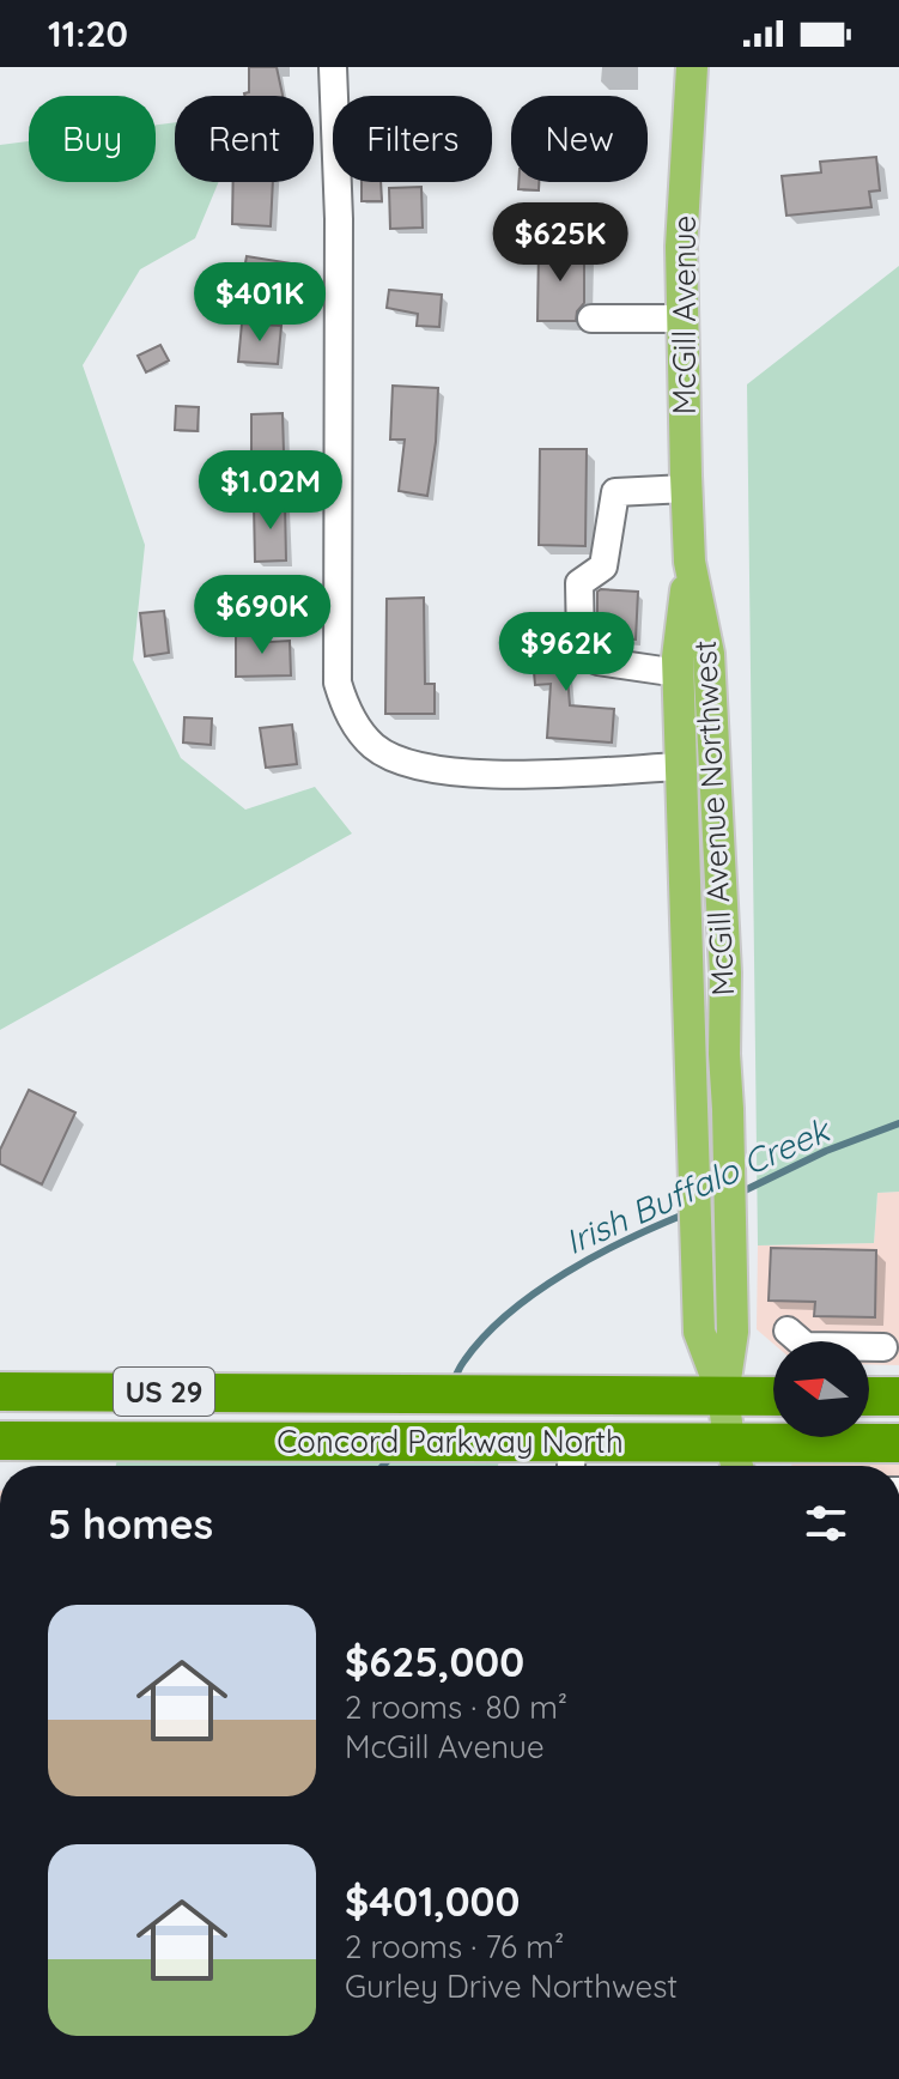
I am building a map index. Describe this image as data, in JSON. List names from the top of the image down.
{
  "streets": {
    "highway": ["US 29", "Concord Parkway North"],
    "main road": ["McGill Avenue", "McGill Avenue Northwest"]
  },
  "crossings": [
    ["McGill Avenue", "McGill Avenue Northwest"],
    ["McGill Avenue Northwest", "Concord Parkway North"]
  ],
  "water": ["Irish Buffalo Creek"],
  "north": "left",
  "page": {
    "status": "11:20",
    "chip": [
      "Buy",
      "Rent",
      "Filters",
      "New"
    ],
    "price": [
      "$625K",
      "$401K",
      "$1.02M",
      "$690K",
      "$962K"
    ],
    "heading": "5 homes",
    "list": [
      {
        "name": "$625,000",
        "note": "2 rooms · 80 m² · McGill Avenue"
      },
      {
        "name": "$401,000",
        "note": "2 rooms · 76 m² · Gurley Drive Northwest"
      }
    ]
  }
}
